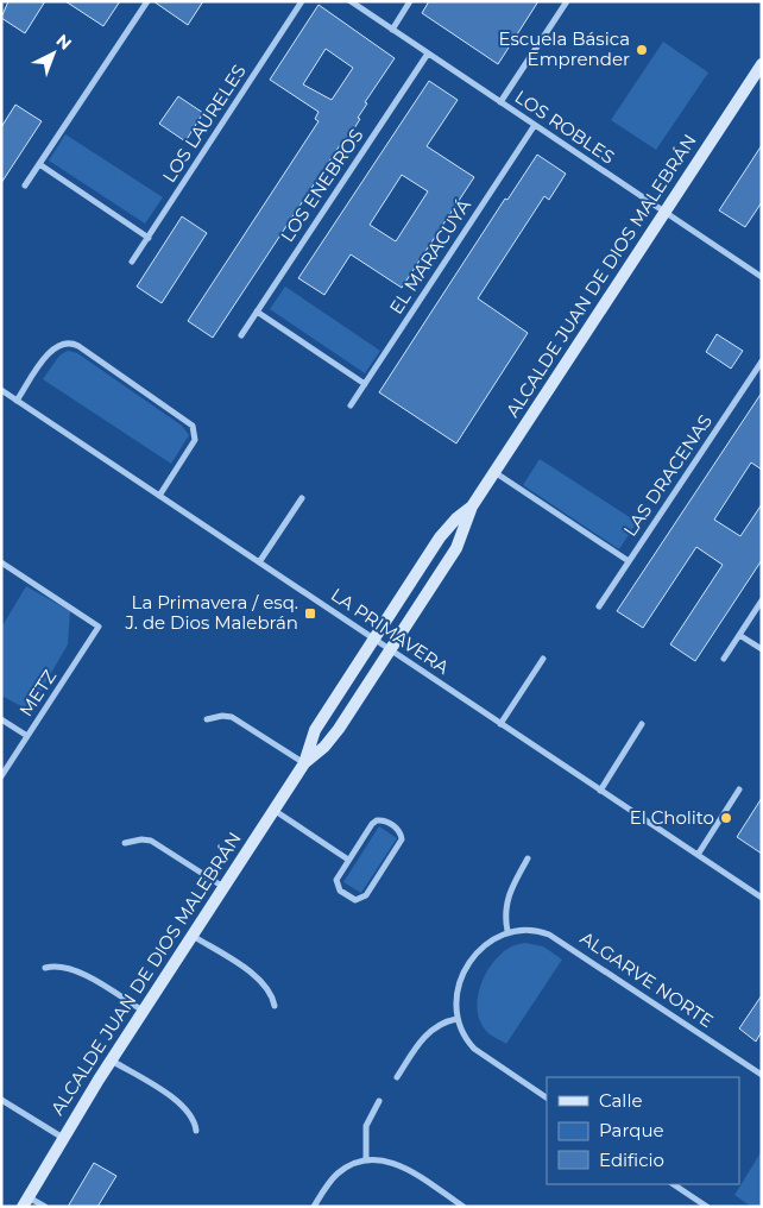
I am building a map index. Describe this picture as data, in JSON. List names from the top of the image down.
{
  "streets": {
    "street": [
      "LOS LAURELES",
      "LOS ROBLES",
      "LOS ENEBROS",
      "EL MARACUYÁ",
      "ALCALDE JUAN DE DIOS MALEBRÁN",
      "LAS DRACENAS",
      "LA PRIMAVERA",
      "METZ",
      "ALGARVE NORTE"
    ]
  },
  "crossings": [
    ["LOS ROBLES", "LOS ENEBROS"],
    ["LOS ROBLES", "EL MARACUYÁ"],
    ["LOS ROBLES", "ALCALDE JUAN DE DIOS MALEBRÁN"],
    ["ALCALDE JUAN DE DIOS MALEBRÁN", "LA PRIMAVERA"]
  ],
  "places": {
    "other": ["Escuela Básica Emprender", "El Cholito"],
    "transit": ["La Primavera / esq. J. de Dios Malebrán"]
  },
  "legend": ["Calle", "Parque", "Edificio"],
  "north": "top right"
}
